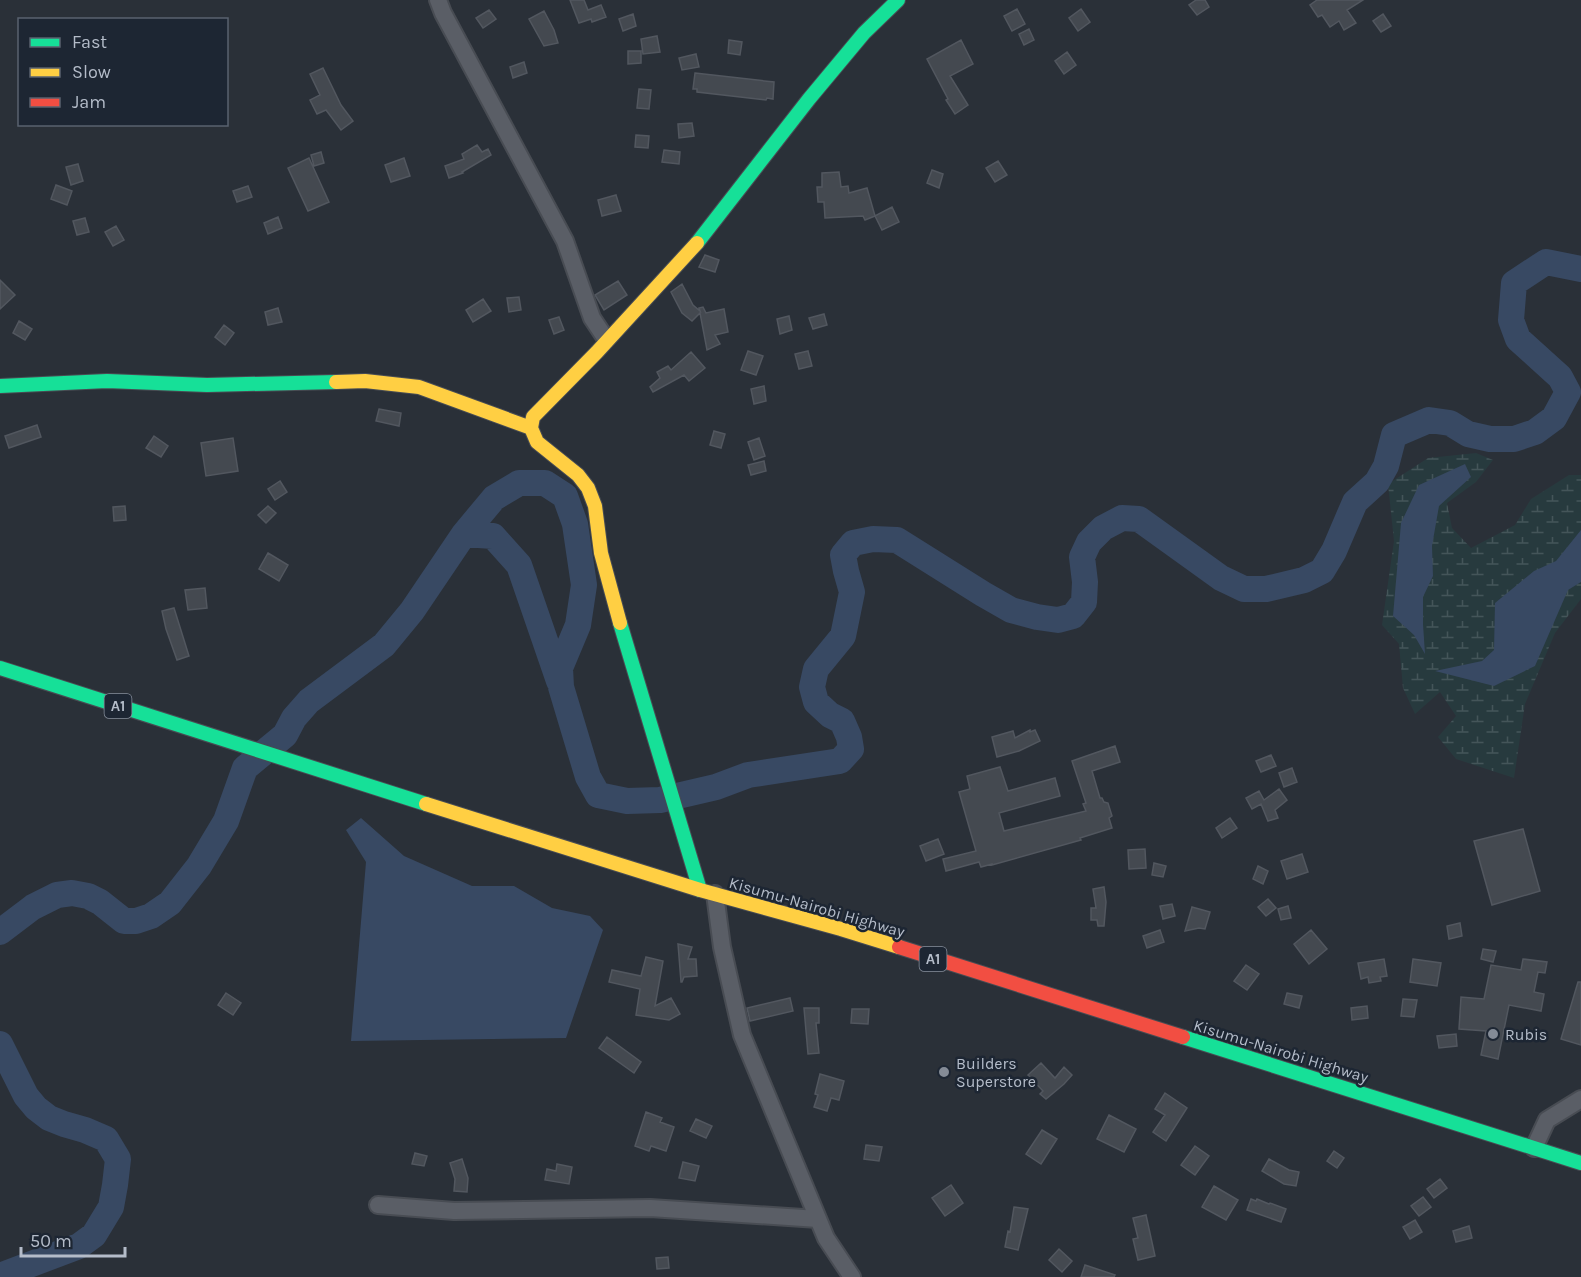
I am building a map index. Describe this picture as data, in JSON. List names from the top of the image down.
{
  "streets": {
    "main road": ["A1", "Kisumu-Nairobi Highway"]
  },
  "places": ["Rubis", "Builders Superstore"],
  "legend": ["Fast", "Slow", "Jam"],
  "scale_bar": "50 m"
}
